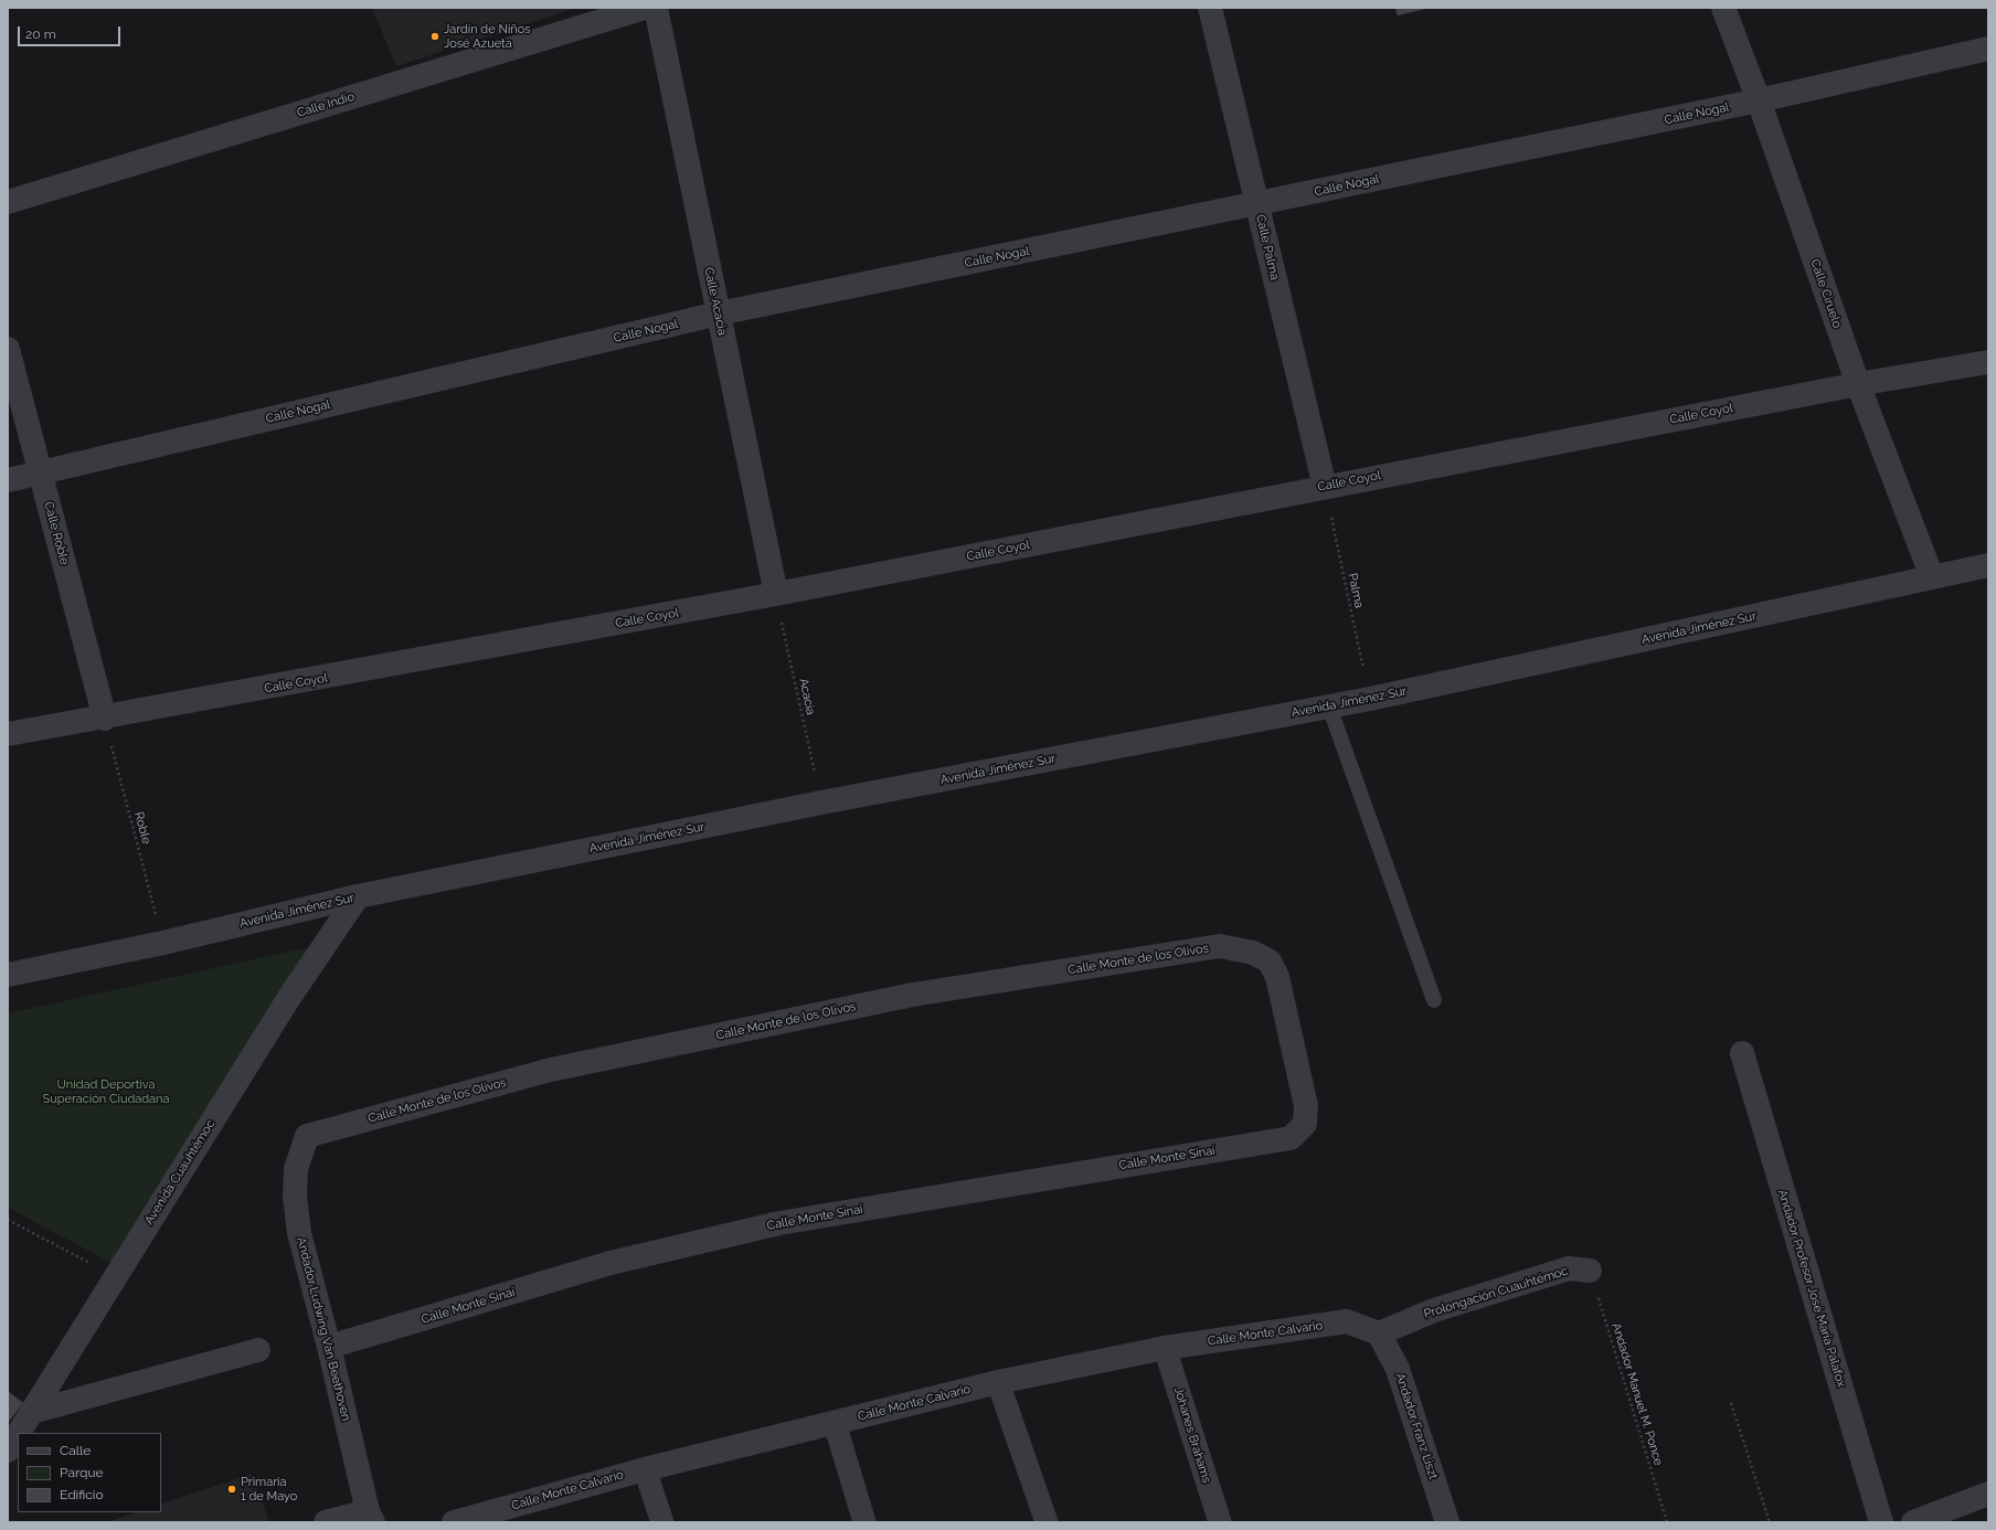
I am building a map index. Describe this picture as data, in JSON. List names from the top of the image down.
{
  "streets": {
    "street": [
      "Calle Indio",
      "Calle Nogal",
      "Calle Palma",
      "Calle Ciruelo",
      "Calle Acacia",
      "Calle Coyol",
      "Calle Roble",
      "Avenida Jiménez Sur",
      "Calle Monte de los Olivos",
      "Calle Monte Sinaí",
      "Avenida Cuauhtémoc",
      "Andador Profesor José María Palafox",
      "Prolongación Cuauhtémoc",
      "Andador Ludwing Van Beethoven",
      "Calle Monte Calvario",
      "Andador Franz Liszt",
      "Johanes Brahams"
    ],
    "path": [
      "Palma",
      "Acacia",
      "Roble",
      "Andador Manuel M. Ponce"
    ]
  },
  "crossings": [
    ["Calle Nogal", "Calle Palma"],
    ["Calle Nogal", "Calle Ciruelo"],
    ["Calle Nogal", "Calle Acacia"],
    ["Calle Nogal", "Calle Roble"],
    ["Calle Palma", "Calle Coyol"],
    ["Calle Palma", "Palma"],
    ["Calle Ciruelo", "Calle Coyol"],
    ["Calle Ciruelo", "Avenida Jiménez Sur"],
    ["Calle Acacia", "Calle Coyol"],
    ["Calle Acacia", "Acacia"],
    ["Calle Coyol", "Calle Roble"],
    ["Calle Coyol", "Palma"],
    ["Calle Coyol", "Acacia"],
    ["Calle Coyol", "Roble"],
    ["Calle Roble", "Roble"],
    ["Palma", "Avenida Jiménez Sur"],
    ["Avenida Jiménez Sur", "Acacia"],
    ["Avenida Jiménez Sur", "Roble"],
    ["Avenida Jiménez Sur", "Avenida Cuauhtémoc"],
    ["Calle Monte de los Olivos", "Calle Monte Sinaí"],
    ["Calle Monte de los Olivos", "Andador Ludwing Van Beethoven"],
    ["Calle Monte Sinaí", "Andador Ludwing Van Beethoven"],
    ["Prolongación Cuauhtémoc", "Calle Monte Calvario"],
    ["Prolongación Cuauhtémoc", "Andador Manuel M. Ponce"],
    ["Prolongación Cuauhtémoc", "Andador Franz Liszt"],
    ["Calle Monte Calvario", "Andador Franz Liszt"],
    ["Calle Monte Calvario", "Johanes Brahams"]
  ],
  "parks": ["Unidad Deportiva Superación Ciudadana"],
  "places": ["Jardín de Niños José Azueta", "Primaria 1 de Mayo"],
  "legend": ["Calle", "Parque", "Edificio"],
  "scale_bar": "20 m"
}
